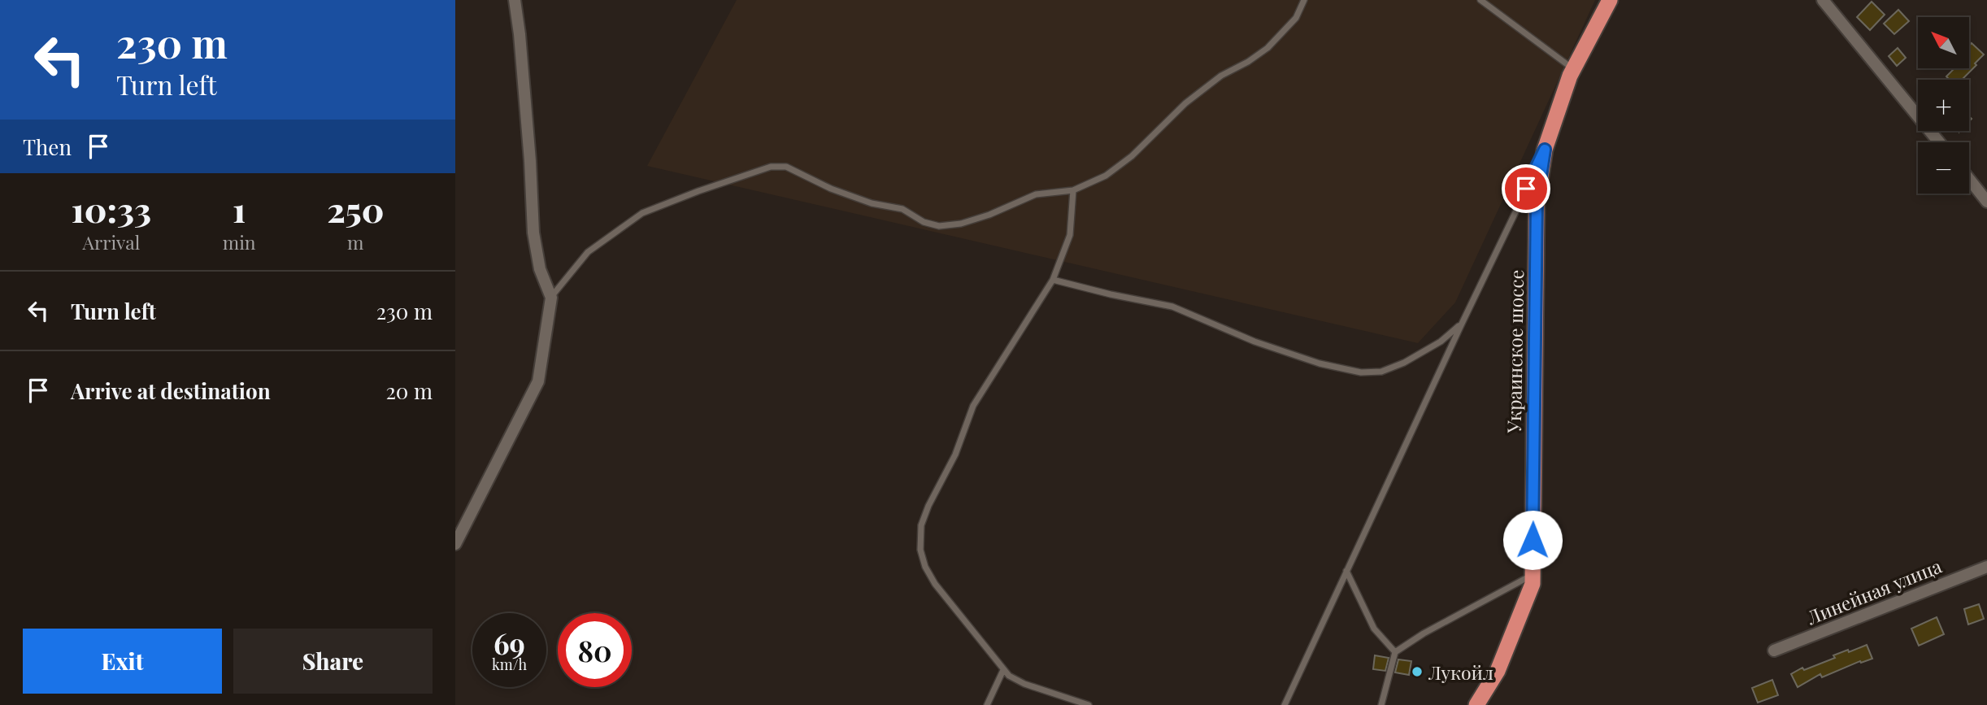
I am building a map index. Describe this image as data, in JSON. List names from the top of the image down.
{
  "streets": {
    "highway": ["Украинское шоссе"],
    "street": ["Линейная улица"]
  },
  "places": ["Лукойл"],
  "north": "top left",
  "page": {
    "turn": ["230 m", "Turn left"],
    "map_buttons": ["+", "−"],
    "then": "Then",
    "eta": [
      "10:33",
      "Arrival",
      "1",
      "min",
      "250",
      "m"
    ],
    "list": [
      {
        "name": "Turn left",
        "value": "230 m"
      },
      {
        "name": "Arrive at destination",
        "value": "20 m"
      }
    ],
    "speed": "69 km/h",
    "limit": "80",
    "buttons": ["Exit", "Share"]
  }
}
